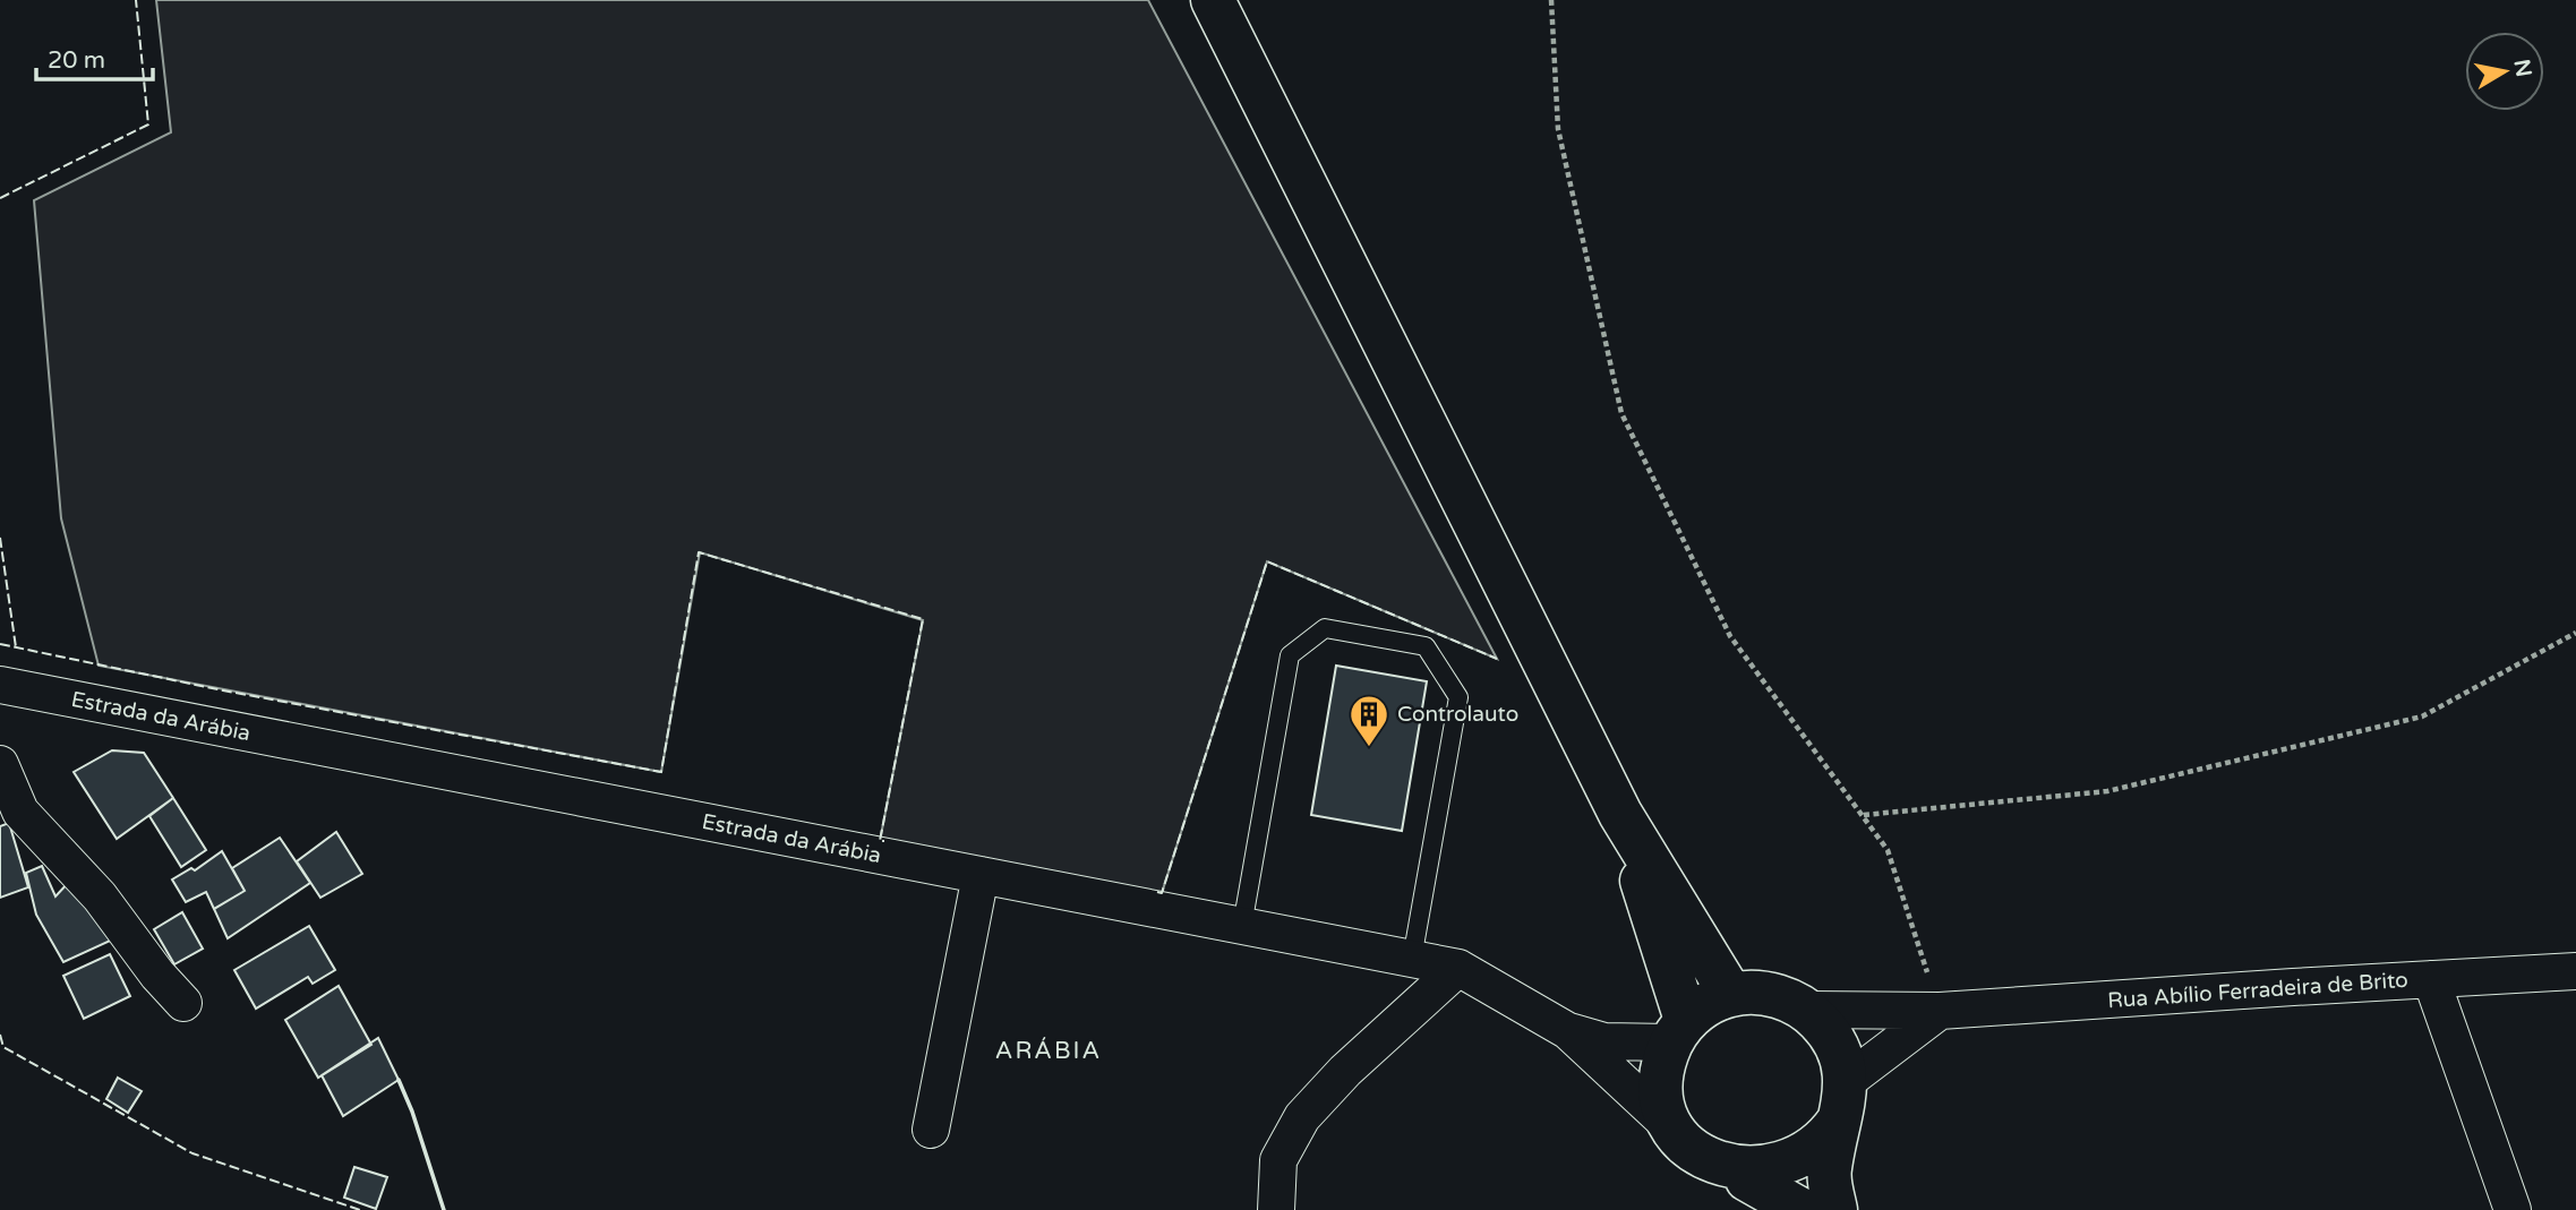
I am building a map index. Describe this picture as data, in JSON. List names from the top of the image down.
{
  "streets": {
    "street": ["Estrada da Arábia", "Rua Abílio Ferradeira de Brito"]
  },
  "districts": ["ARÁBIA"],
  "places": {
    "building": ["Controlauto"]
  },
  "scale_bar": "20 m",
  "north": "right"
}
